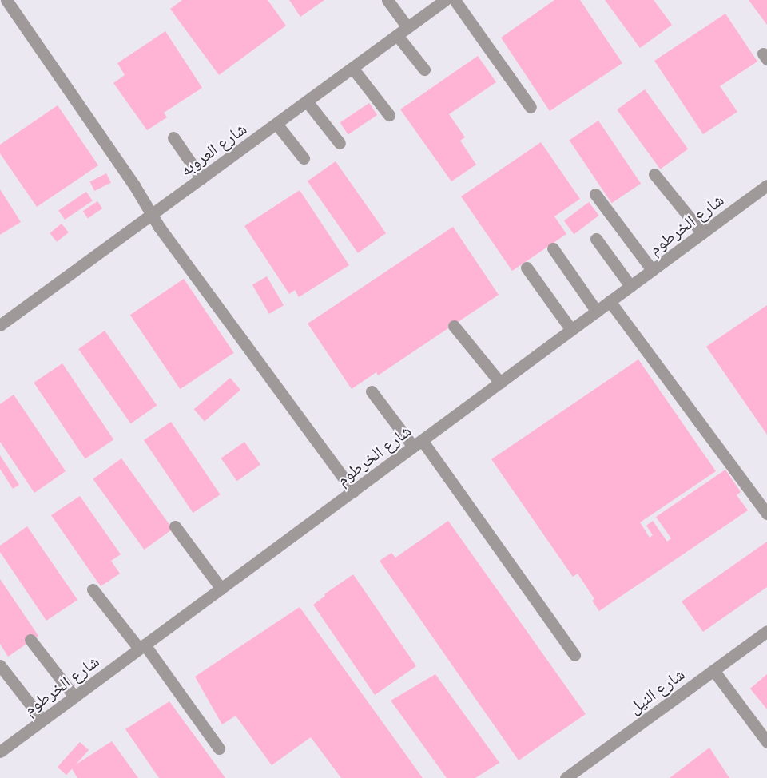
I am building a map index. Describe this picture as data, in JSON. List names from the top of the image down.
{
  "streets": {
    "lane": ["شارع العروبه", "شارع الخرطوم", "شارع النيل"]
  }
}
